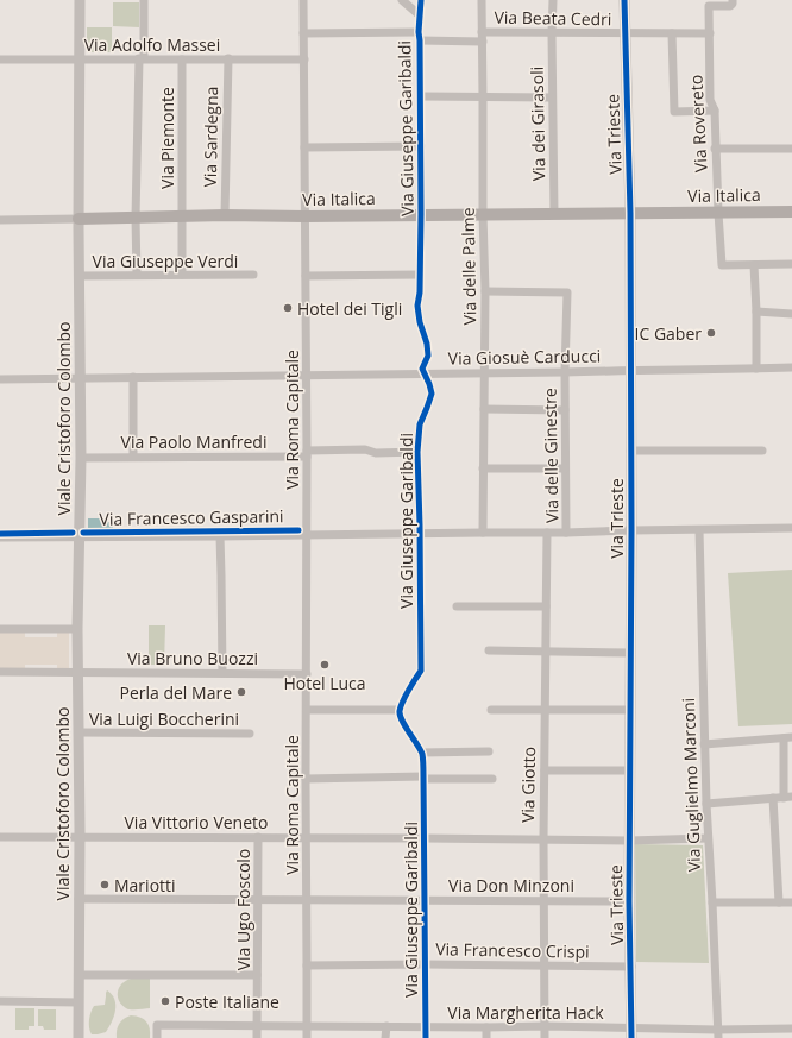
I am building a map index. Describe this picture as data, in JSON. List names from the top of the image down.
{
  "streets": {
    "main road": ["Via Italica"],
    "street": [
      "Via Beata Cedri",
      "Via Adolfo Massei",
      "Via dei Girasoli",
      "Via Rovereto",
      "Via Giuseppe Garibaldi",
      "Via Trieste",
      "Via Sardegna",
      "Via Piemonte",
      "Via Giuseppe Verdi",
      "Via delle Palme",
      "Via Giosuè Carducci",
      "Viale Cristoforo Colombo",
      "Via Roma Capitale",
      "Via Paolo Manfredi",
      "Via delle Ginestre",
      "Via Francesco Gasparini",
      "Via Bruno Buozzi",
      "Via Luigi Boccherini",
      "Via Giotto",
      "Via Guglielmo Marconi",
      "Via Vittorio Veneto",
      "Via Don Minzoni",
      "Via Ugo Foscolo",
      "Via Francesco Crispi",
      "Via Margherita Hack"
    ]
  },
  "crossings": [
    ["Via Beata Cedri", "Via dei Girasoli"],
    ["Via Beata Cedri", "Via Rovereto"],
    ["Via Beata Cedri", "Via Giuseppe Garibaldi"],
    ["Via Beata Cedri", "Via Trieste"],
    ["Via Beata Cedri", "Via delle Palme"],
    ["Via Beata Cedri", "Via Roma Capitale"],
    ["Via Adolfo Massei", "Via Sardegna"],
    ["Via Adolfo Massei", "Via Piemonte"],
    ["Via Adolfo Massei", "Viale Cristoforo Colombo"],
    ["Via Adolfo Massei", "Via Roma Capitale"],
    ["Via dei Girasoli", "Via Italica"],
    ["Via Rovereto", "Via Italica"],
    ["Via Giuseppe Garibaldi", "Via Italica"],
    ["Via Giuseppe Garibaldi", "Via Giosuè Carducci"],
    ["Via Giuseppe Garibaldi", "Via Paolo Manfredi"],
    ["Via Giuseppe Garibaldi", "Via Francesco Gasparini"],
    ["Via Giuseppe Garibaldi", "Via Vittorio Veneto"],
    ["Via Giuseppe Garibaldi", "Via Don Minzoni"],
    ["Via Giuseppe Garibaldi", "Via Francesco Crispi"],
    ["Via Giuseppe Garibaldi", "Via Margherita Hack"],
    ["Via Trieste", "Via Italica"],
    ["Via Trieste", "Via Giosuè Carducci"],
    ["Via Trieste", "Via Francesco Gasparini"],
    ["Via Trieste", "Via Vittorio Veneto"],
    ["Via Trieste", "Via Don Minzoni"],
    ["Via Trieste", "Via Francesco Crispi"],
    ["Via Trieste", "Via Margherita Hack"],
    ["Via Sardegna", "Via Italica"],
    ["Via Piemonte", "Via Italica"],
    ["Via Italica", "Via delle Palme"],
    ["Via Italica", "Viale Cristoforo Colombo"],
    ["Via Italica", "Via Roma Capitale"],
    ["Via Giuseppe Verdi", "Viale Cristoforo Colombo"],
    ["Via delle Palme", "Via Giosuè Carducci"],
    ["Via delle Palme", "Via delle Ginestre"],
    ["Via delle Palme", "Via Francesco Gasparini"],
    ["Via Giosuè Carducci", "Viale Cristoforo Colombo"],
    ["Via Giosuè Carducci", "Via Roma Capitale"],
    ["Via Giosuè Carducci", "Via delle Ginestre"],
    ["Viale Cristoforo Colombo", "Via Paolo Manfredi"],
    ["Viale Cristoforo Colombo", "Via Francesco Gasparini"],
    ["Viale Cristoforo Colombo", "Via Bruno Buozzi"],
    ["Viale Cristoforo Colombo", "Via Luigi Boccherini"],
    ["Viale Cristoforo Colombo", "Via Vittorio Veneto"],
    ["Viale Cristoforo Colombo", "Via Don Minzoni"],
    ["Via Roma Capitale", "Via Paolo Manfredi"],
    ["Via Roma Capitale", "Via Francesco Gasparini"],
    ["Via Roma Capitale", "Via Bruno Buozzi"],
    ["Via Roma Capitale", "Via Vittorio Veneto"],
    ["Via Roma Capitale", "Via Don Minzoni"],
    ["Via Roma Capitale", "Via Francesco Crispi"],
    ["Via Roma Capitale", "Via Margherita Hack"],
    ["Via delle Ginestre", "Via Francesco Gasparini"],
    ["Via Francesco Gasparini", "Via Giotto"],
    ["Via Francesco Gasparini", "Via Guglielmo Marconi"],
    ["Via Giotto", "Via Vittorio Veneto"],
    ["Via Giotto", "Via Don Minzoni"],
    ["Via Giotto", "Via Francesco Crispi"],
    ["Via Giotto", "Via Margherita Hack"],
    ["Via Guglielmo Marconi", "Via Vittorio Veneto"],
    ["Via Guglielmo Marconi", "Via Margherita Hack"],
    ["Via Vittorio Veneto", "Via Ugo Foscolo"],
    ["Via Don Minzoni", "Via Ugo Foscolo"],
    ["Via Ugo Foscolo", "Via Margherita Hack"]
  ],
  "places": [
    "Hotel dei Tigli",
    "IC Gaber",
    "Hotel Luca",
    "Perla del Mare",
    "Mariotti",
    "Poste Italiane"
  ]
}
